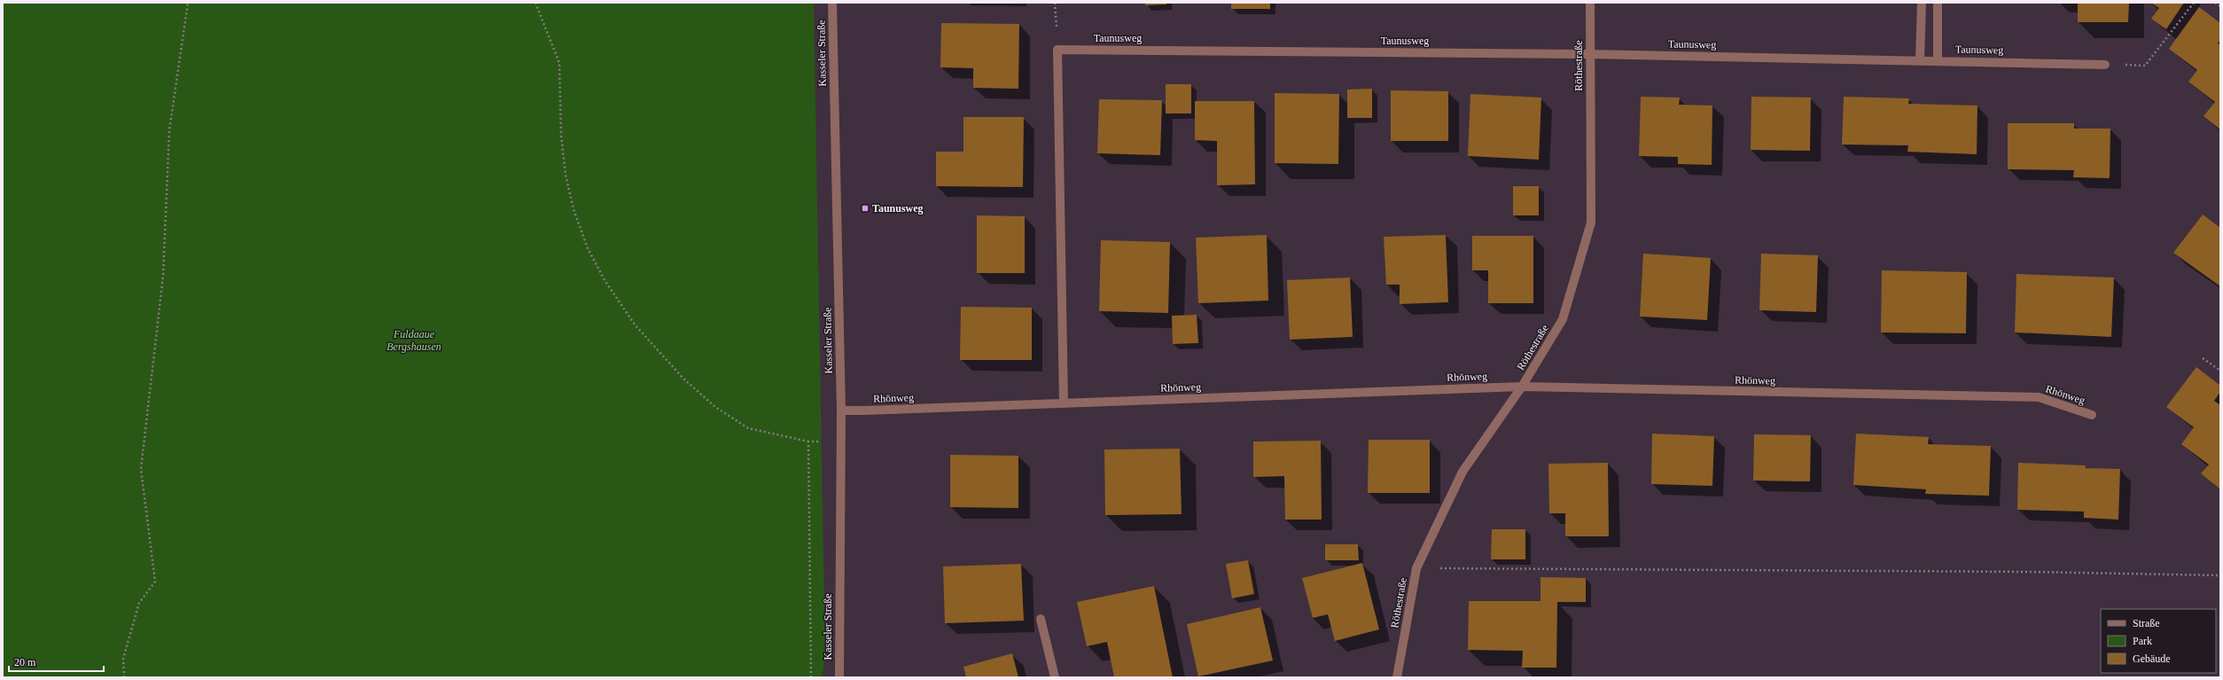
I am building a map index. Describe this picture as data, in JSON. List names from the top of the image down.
{
  "streets": {
    "street": [
      "Taunusweg",
      "Kasseler Straße",
      "Röthestraße",
      "Rhönweg"
    ]
  },
  "crossings": [
    ["Taunusweg", "Röthestraße"],
    ["Kasseler Straße", "Rhönweg"],
    ["Röthestraße", "Rhönweg"]
  ],
  "parks": ["Fuldaaue Bergshausen"],
  "places": {
    "transit": ["Taunusweg"]
  },
  "legend": ["Straße", "Park", "Gebäude"],
  "scale_bar": "20 m"
}
